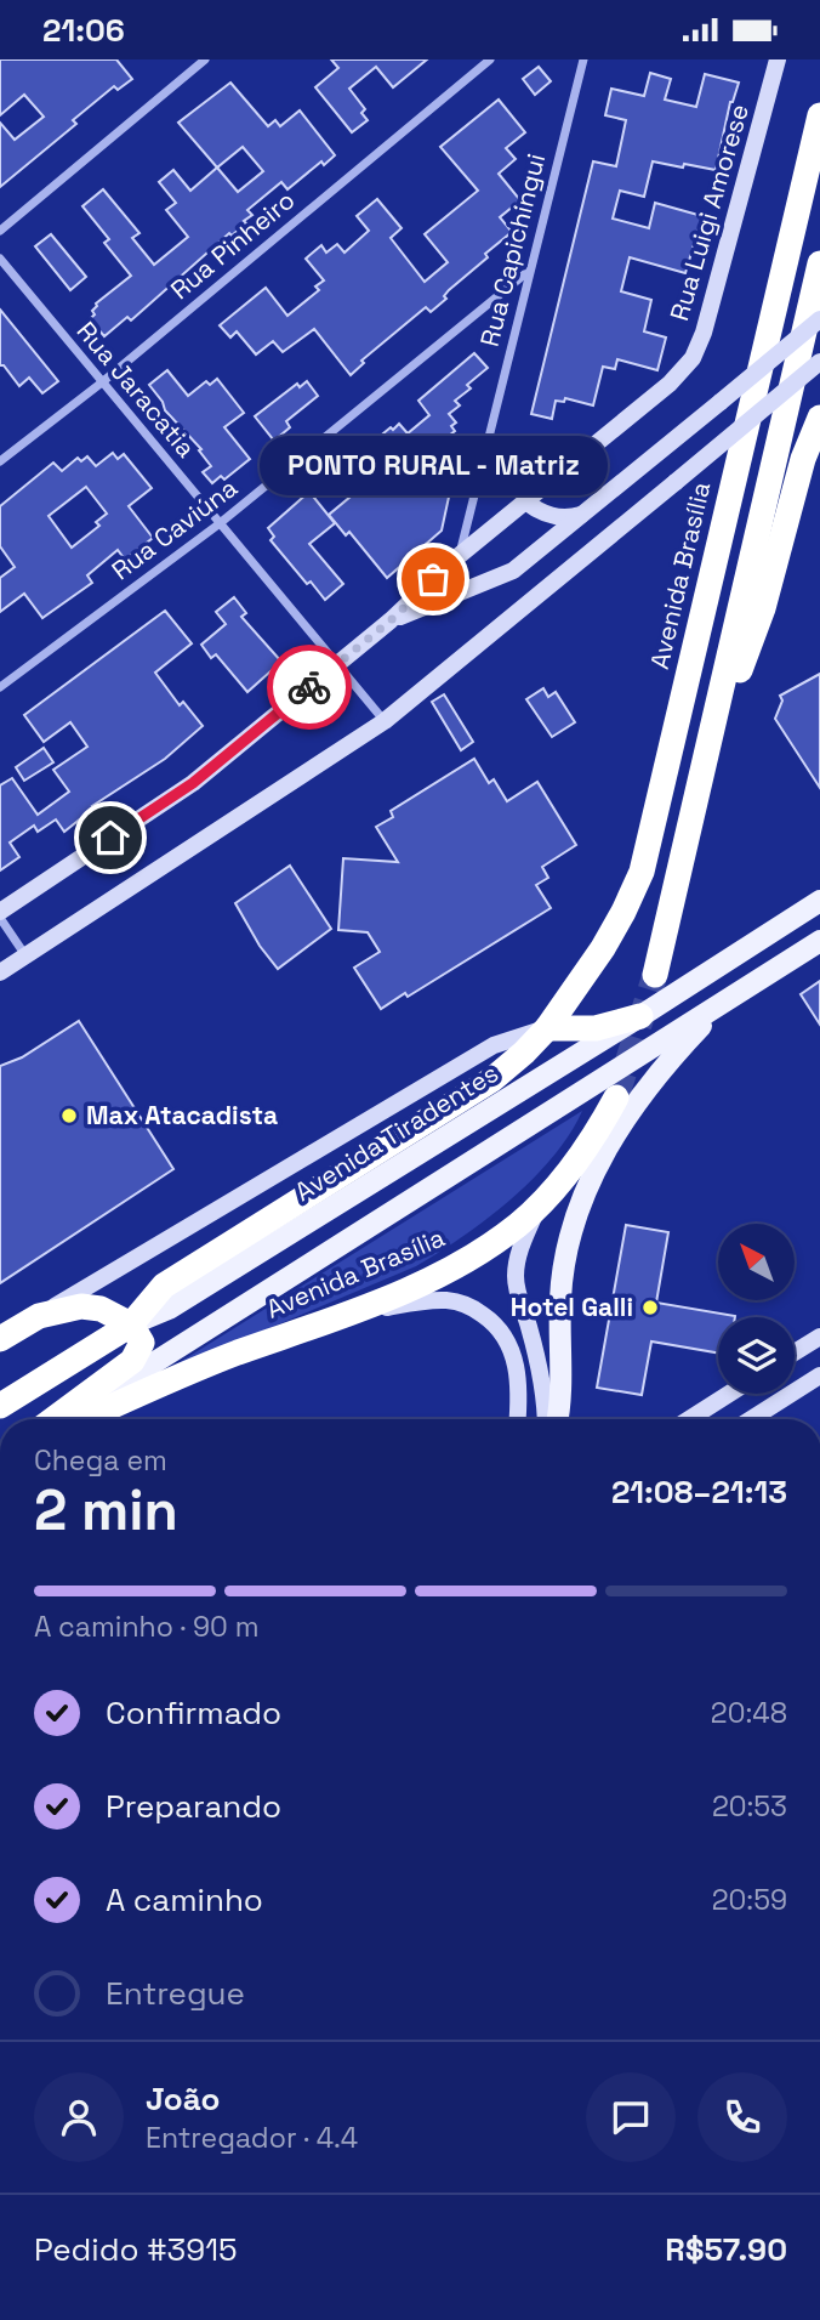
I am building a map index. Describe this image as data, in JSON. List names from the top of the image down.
{
  "streets": {
    "highway": ["Avenida Brasília", "Avenida Tiradentes"],
    "street": [
      "Rua Luigi Amorese",
      "Rua Pinheiro",
      "Rua Capichingui",
      "Rua Jaracatia",
      "Rua Caviúna"
    ]
  },
  "crossings": [
    ["Rua Luigi Amorese", "Rua Capichingui"],
    ["Rua Luigi Amorese", "Rua Jaracatia"],
    ["Rua Pinheiro", "Rua Jaracatia"],
    ["Rua Capichingui", "Rua Caviúna"],
    ["Rua Jaracatia", "Rua Caviúna"],
    ["Avenida Brasília", "Avenida Tiradentes"]
  ],
  "places": ["PONTO RURAL - Matriz", "Max Atacadista", "Hotel Galli"],
  "north": "top left",
  "page": {
    "status": "21:06",
    "bubble": "PONTO RURAL - Matriz",
    "heading": ["2 min", "Chega em", "21:08–21:13"],
    "panel": [
      "João",
      "Entregador · 4.4",
      "Pedido #3915",
      "R$57.90"
    ],
    "bar": "A caminho · 90 m",
    "list": [
      ["Confirmado", "20:48"],
      ["Preparando", "20:53"],
      ["A caminho", "20:59"],
      "Entregue"
    ]
  }
}
